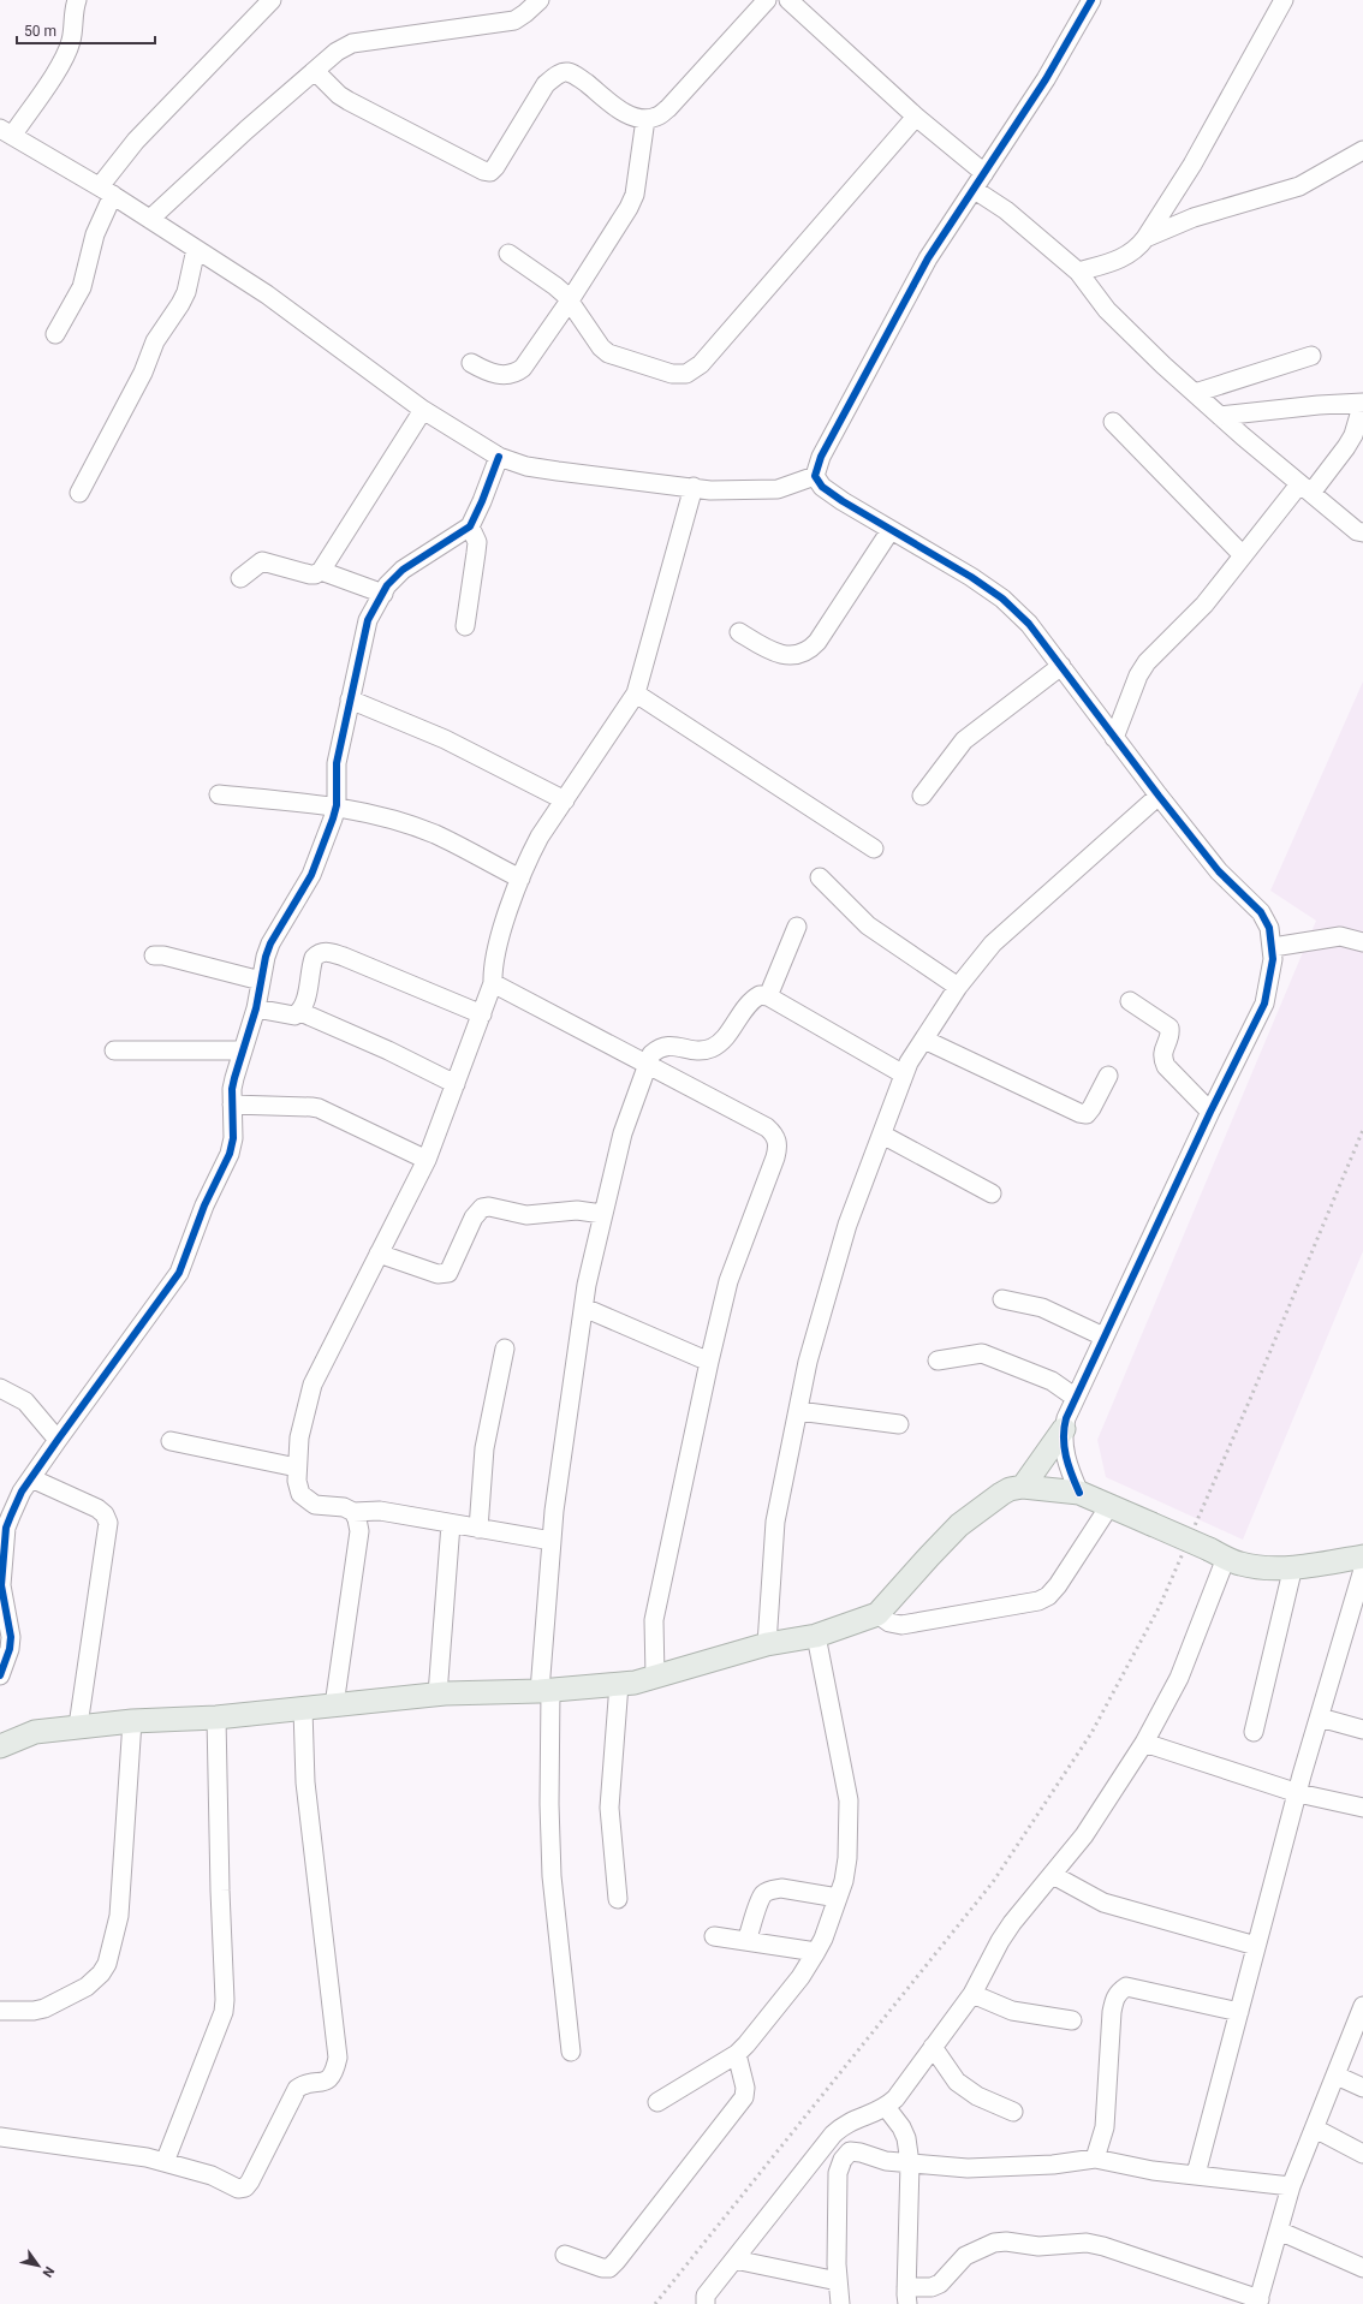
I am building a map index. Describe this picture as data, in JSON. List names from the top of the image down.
{
  "scale_bar": "50 m",
  "north": "bottom right"
}
